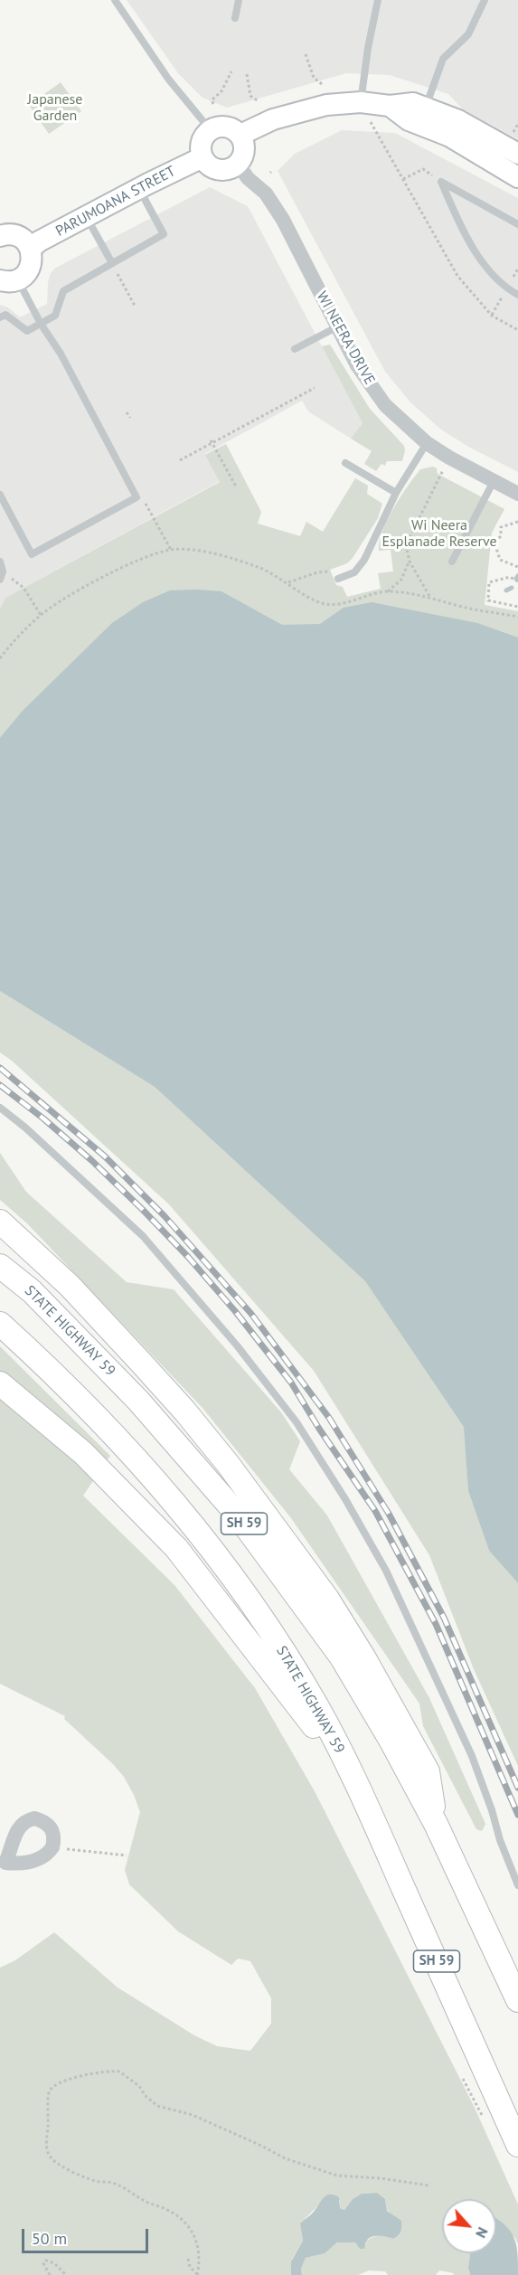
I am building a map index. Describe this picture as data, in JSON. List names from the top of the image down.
{
  "streets": {
    "main road": ["PARUMOANA STREET", "STATE HIGHWAY 59", "SH 59"],
    "street": ["WI NEERA DRIVE"]
  },
  "crossings": [
    ["PARUMOANA STREET", "WI NEERA DRIVE"]
  ],
  "parks": ["Japanese Garden", "Wi Neera Esplanade Reserve"],
  "scale_bar": "50 m",
  "north": "bottom right"
}
